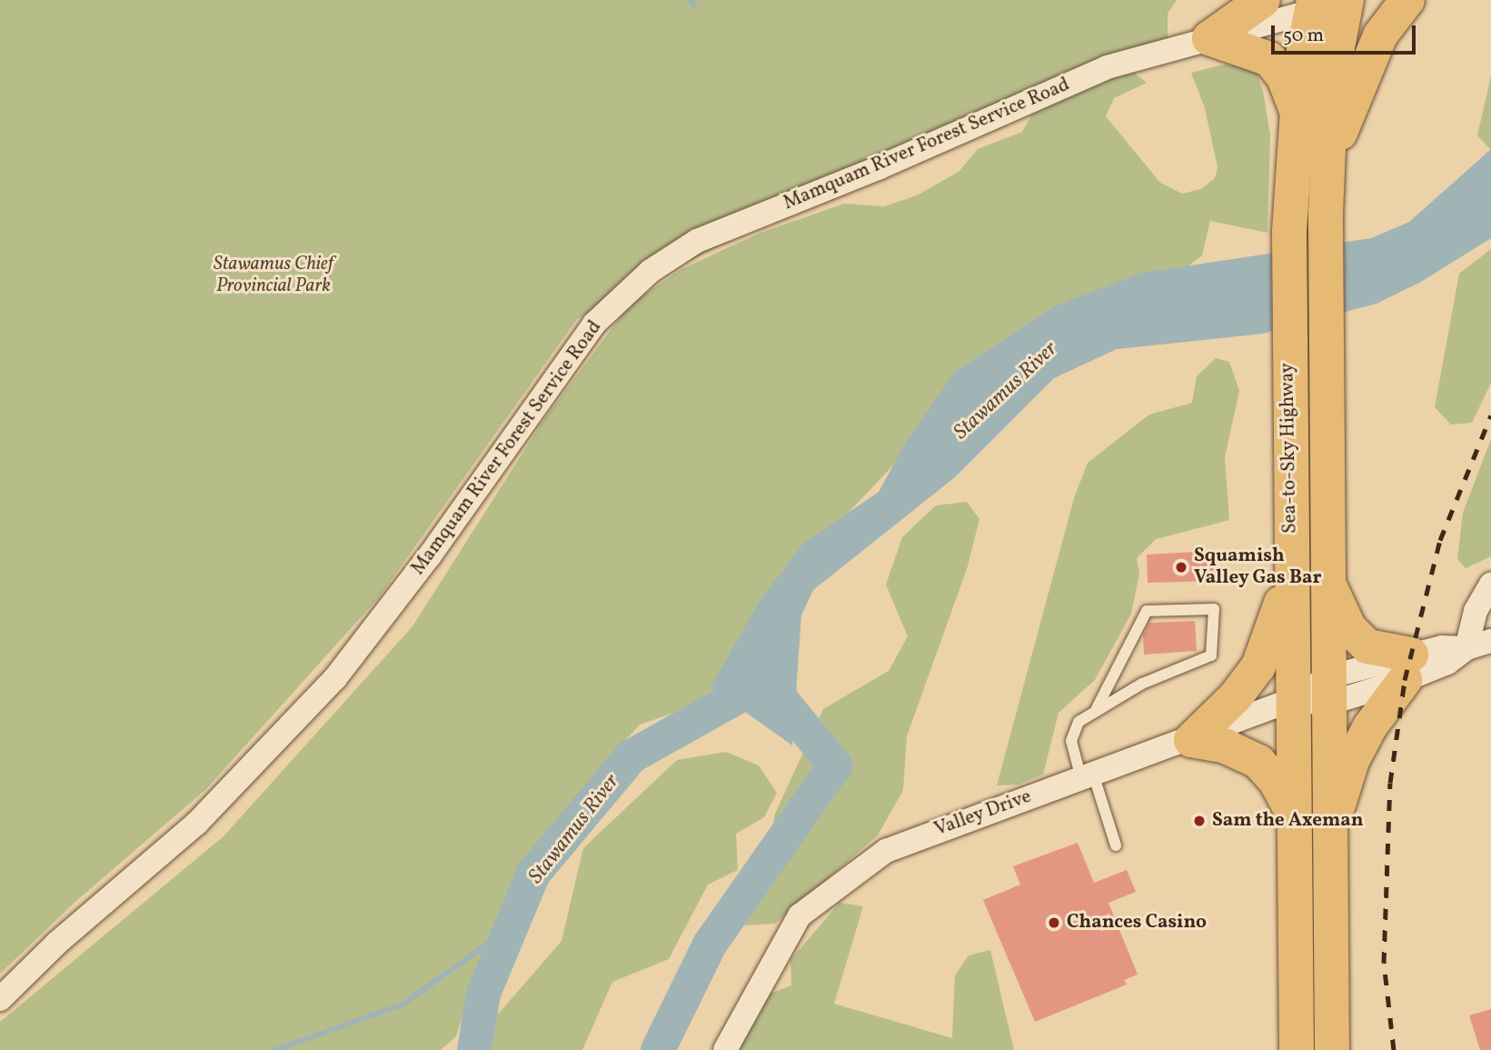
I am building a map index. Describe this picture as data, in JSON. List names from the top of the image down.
{
  "streets": {
    "highway": ["Sea-to-Sky Highway"],
    "street": ["Mamquam River Forest Service Road", "Valley Drive"]
  },
  "crossings": [
    ["Mamquam River Forest Service Road", "Sea-to-Sky Highway"],
    ["Sea-to-Sky Highway", "Valley Drive"]
  ],
  "water": ["Stawamus River"],
  "parks": ["Stawamus Chief Provincial Park"],
  "places": ["Squamish Valley Gas Bar", "Sam the Axeman", "Chances Casino"],
  "scale_bar": "50 m"
}
